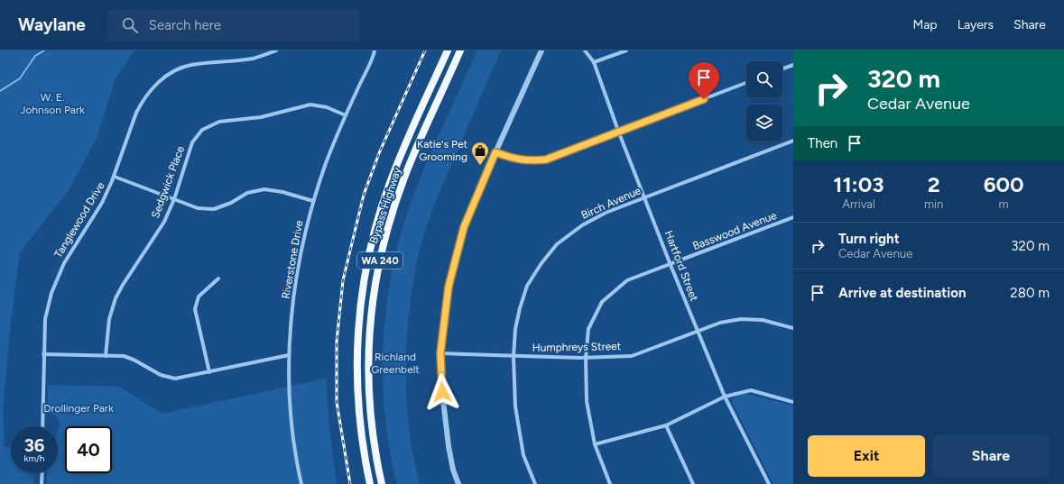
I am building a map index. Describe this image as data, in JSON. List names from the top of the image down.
{
  "streets": {
    "highway": ["Bypass Highway", "WA 240"],
    "street": [
      "Sedgwick Place",
      "Birch Avenue",
      "Tanglewood Drive",
      "Basswood Avenue",
      "Riverstone Drive",
      "Hartford Street",
      "Humphreys Street"
    ]
  },
  "crossings": [
    ["Sedgwick Place", "Riverstone Drive"],
    ["Birch Avenue", "Hartford Street"],
    ["Birch Avenue", "Humphreys Street"],
    ["Basswood Avenue", "Hartford Street"],
    ["Basswood Avenue", "Humphreys Street"],
    ["Hartford Street", "Humphreys Street"]
  ],
  "parks": ["W. E. Johnson Park", "Richland Greenbelt", "Drollinger Park"],
  "places": {
    "shop": ["Katie's Pet Grooming"]
  },
  "page": {
    "header": "Waylane",
    "search": "Search here",
    "nav": ["Map", "Layers", "Share"],
    "turn": ["320 m", "Cedar Avenue"],
    "then": "Then",
    "eta": [
      "11:03",
      "Arrival",
      "2",
      "min",
      "600",
      "m"
    ],
    "list": [
      {
        "name": "Turn right",
        "note": "Cedar Avenue",
        "value": "320 m"
      },
      {
        "name": "Arrive at destination",
        "value": "280 m"
      }
    ],
    "speed": "36 km/h",
    "limit": "40",
    "buttons": ["Exit", "Share"]
  }
}
